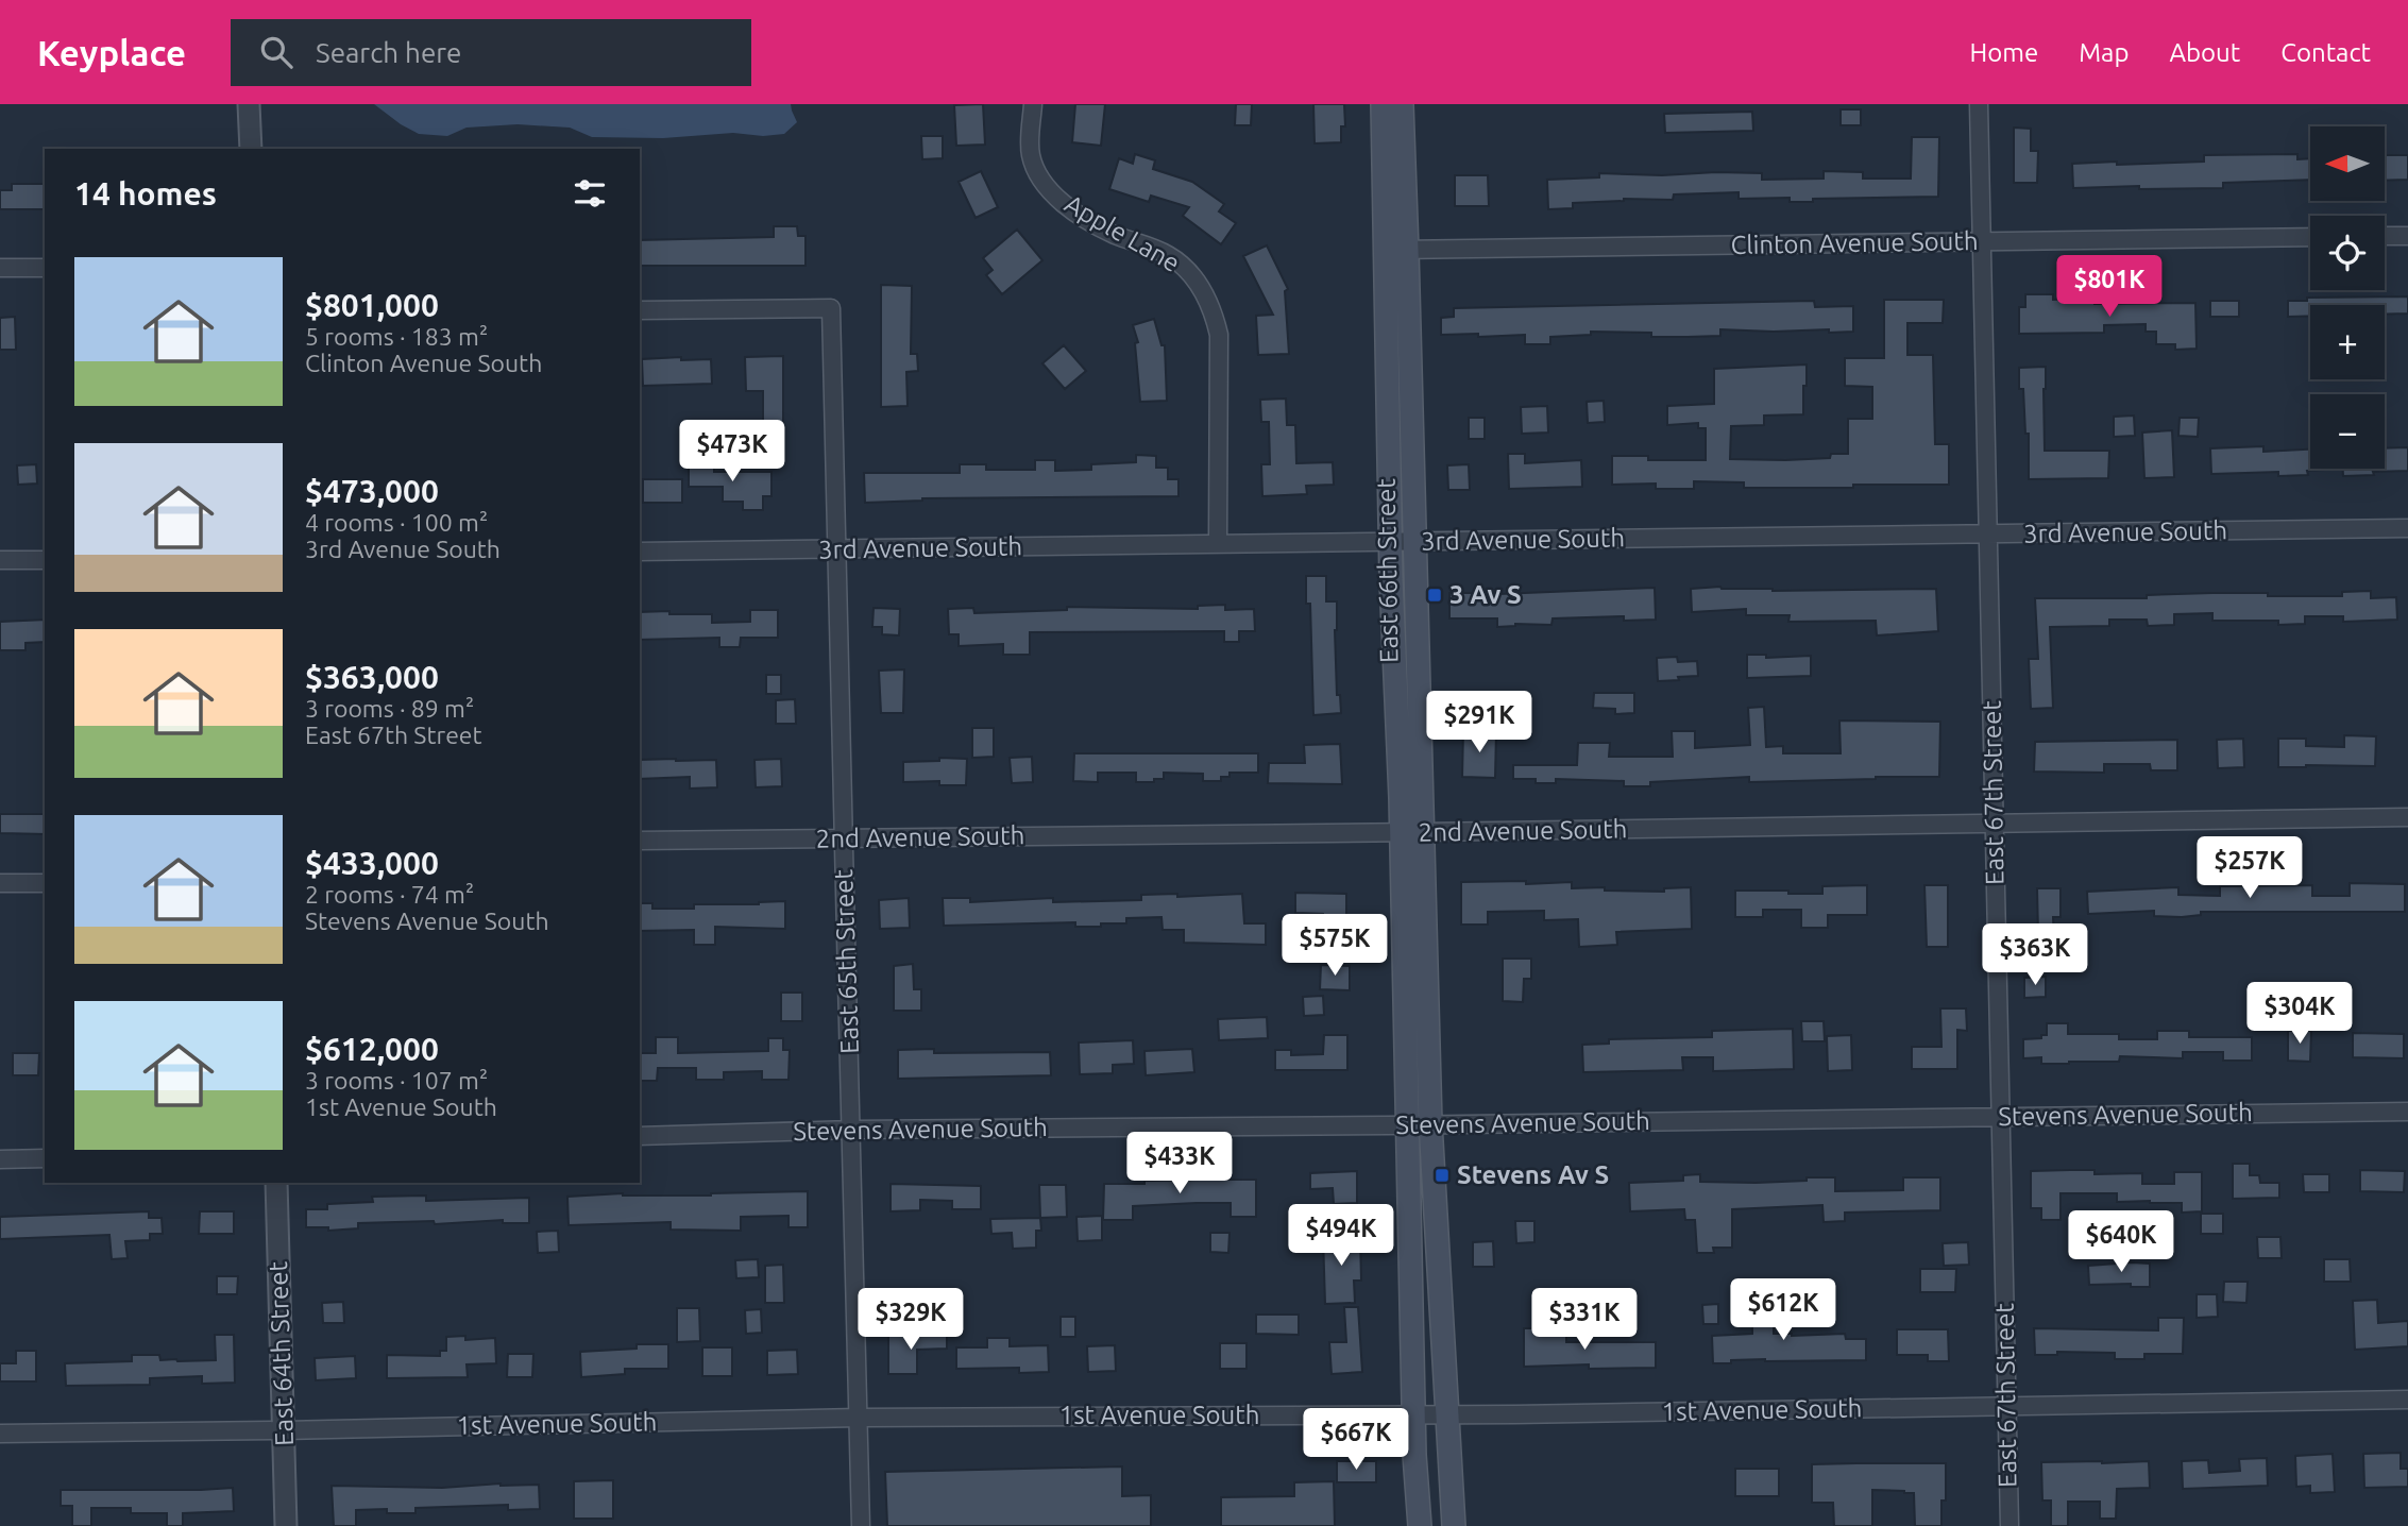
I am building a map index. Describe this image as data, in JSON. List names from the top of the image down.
{
  "streets": {
    "main road": ["East 66th Street"],
    "street": [
      "Apple Lane",
      "Clinton Avenue South",
      "3rd Avenue South",
      "East 67th Street",
      "2nd Avenue South",
      "East 65th Street",
      "Stevens Avenue South",
      "East 64th Street",
      "1st Avenue South"
    ]
  },
  "crossings": [
    ["Apple Lane", "3rd Avenue South"],
    ["Clinton Avenue South", "East 66th Street"],
    ["Clinton Avenue South", "East 67th Street"],
    ["3rd Avenue South", "East 66th Street"],
    ["3rd Avenue South", "East 67th Street"],
    ["3rd Avenue South", "East 65th Street"],
    ["East 66th Street", "2nd Avenue South"],
    ["East 66th Street", "Stevens Avenue South"],
    ["East 66th Street", "1st Avenue South"],
    ["East 67th Street", "2nd Avenue South"],
    ["East 67th Street", "Stevens Avenue South"],
    ["East 67th Street", "1st Avenue South"],
    ["2nd Avenue South", "East 65th Street"],
    ["East 65th Street", "Stevens Avenue South"],
    ["East 65th Street", "1st Avenue South"],
    ["East 64th Street", "1st Avenue South"]
  ],
  "places": {
    "transit": ["3 Av S", "Stevens Av S"]
  },
  "north": "left",
  "page": {
    "header": "Keyplace",
    "search": "Search here",
    "nav": [
      "Home",
      "Map",
      "About",
      "Contact"
    ],
    "map_buttons": ["+", "−"],
    "heading": "14 homes",
    "list": [
      {
        "name": "$801,000",
        "note": "5 rooms · 183 m² · Clinton Avenue South"
      },
      {
        "name": "$473,000",
        "note": "4 rooms · 100 m² · 3rd Avenue South"
      },
      {
        "name": "$363,000",
        "note": "3 rooms · 89 m² · East 67th Street"
      },
      {
        "name": "$433,000",
        "note": "2 rooms · 74 m² · Stevens Avenue South"
      },
      {
        "name": "$612,000",
        "note": "3 rooms · 107 m² · 1st Avenue South"
      }
    ],
    "price": [
      "$801K",
      "$473K",
      "$291K",
      "$257K",
      "$575K",
      "$363K",
      "$304K",
      "$433K",
      "$494K",
      "$640K",
      "$612K",
      "$329K",
      "$331K",
      "$667K"
    ]
  }
}
